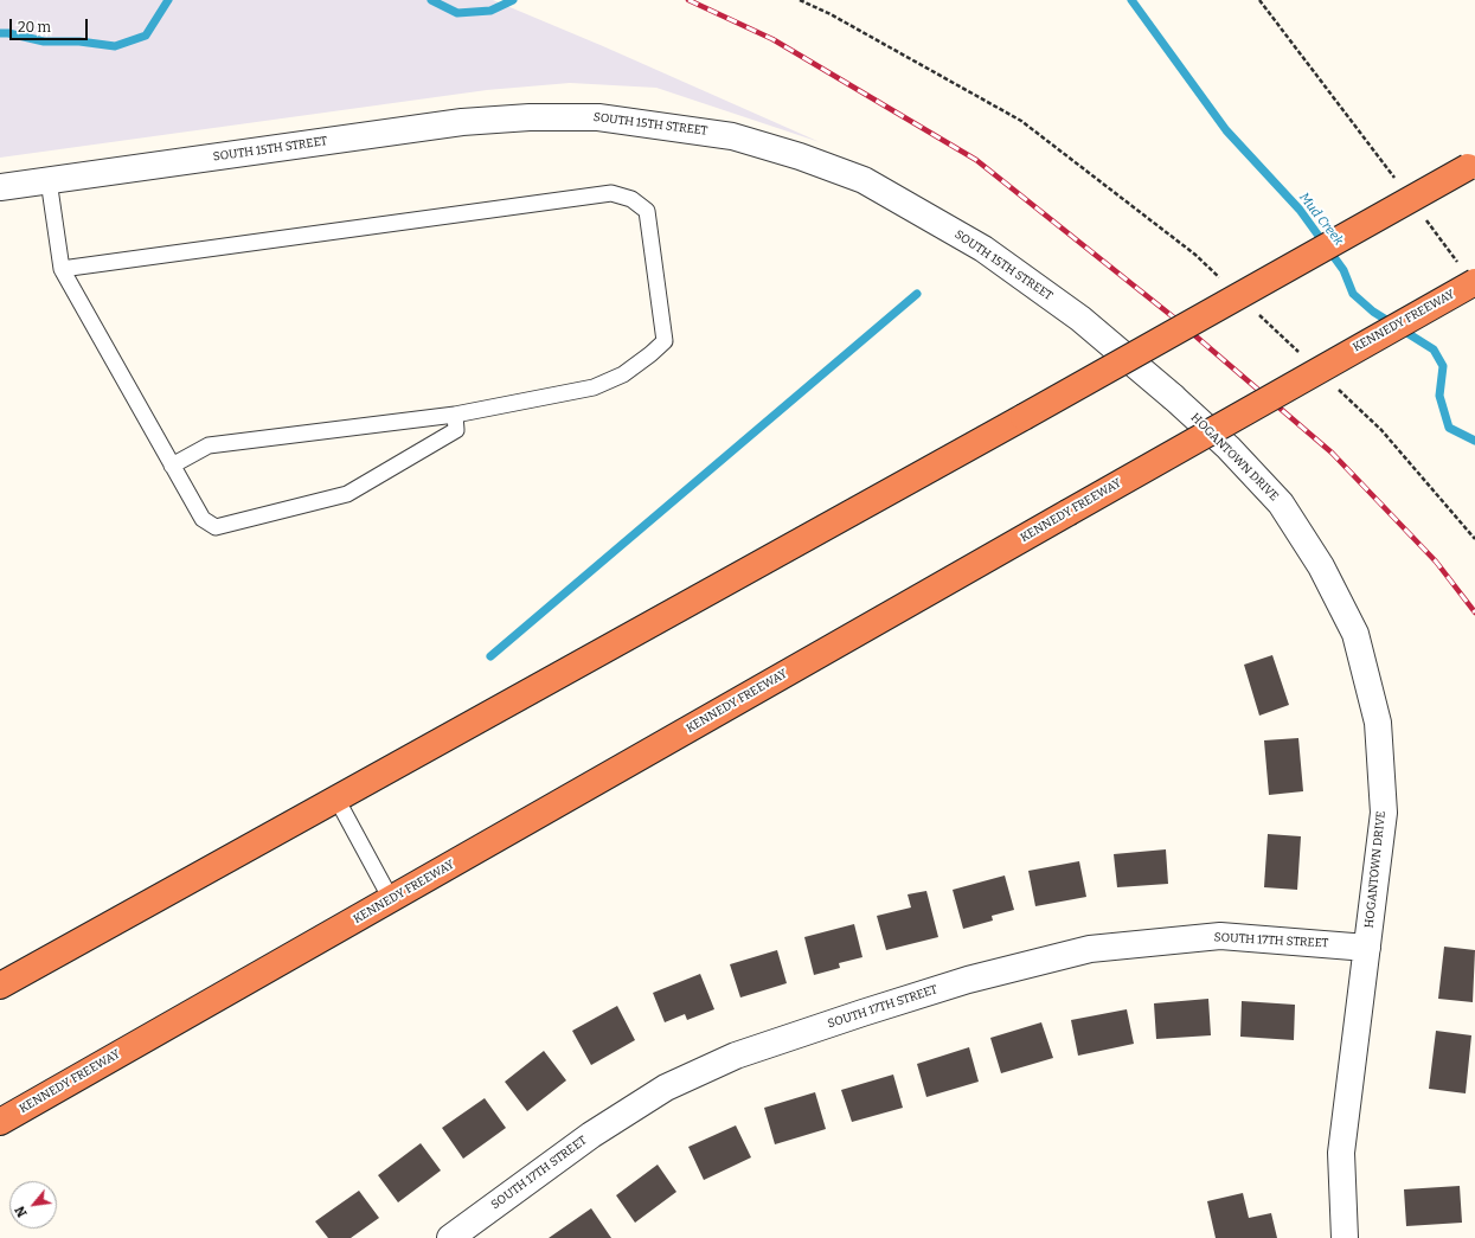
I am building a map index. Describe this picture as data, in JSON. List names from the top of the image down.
{
  "streets": {
    "highway": ["KENNEDY FREEWAY"],
    "street": ["SOUTH 15TH STREET", "HOGANTOWN DRIVE", "SOUTH 17TH STREET"]
  },
  "crossings": [
    ["SOUTH 15TH STREET", "HOGANTOWN DRIVE"],
    ["HOGANTOWN DRIVE", "SOUTH 17TH STREET"]
  ],
  "water": ["Mud Creek"],
  "scale_bar": "20 m",
  "north": "bottom left"
}
